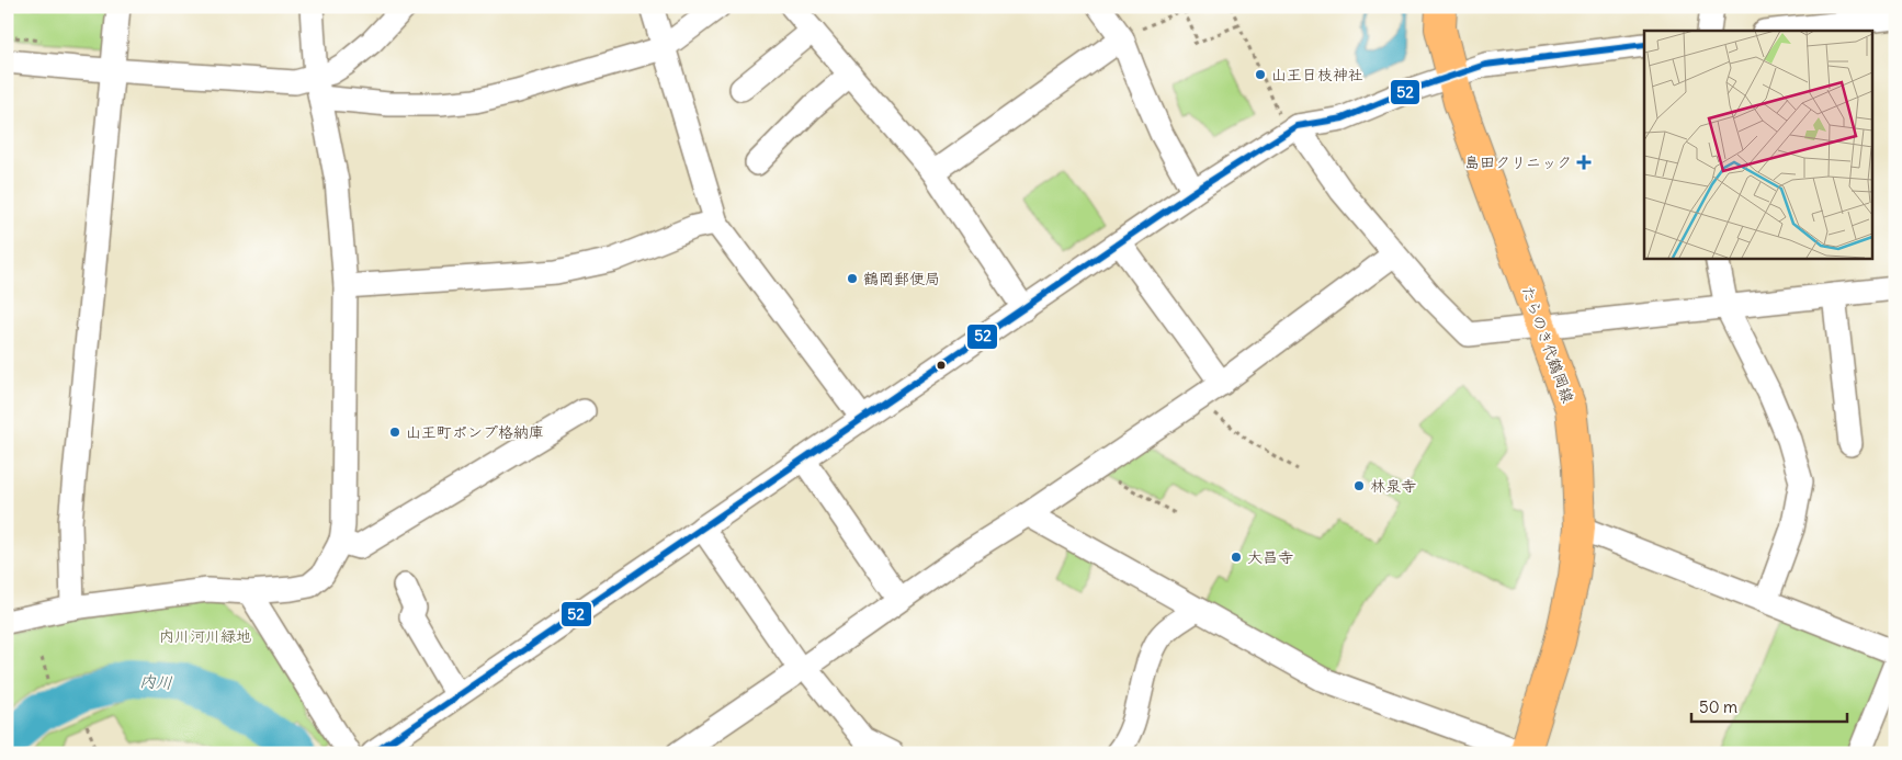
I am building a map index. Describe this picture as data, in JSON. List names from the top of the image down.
{
  "streets": {
    "main road": ["たらのき代鶴岡線"]
  },
  "water": ["内川"],
  "parks": ["内川河川緑地"],
  "places": {
    "other": [
      "山王日枝神社",
      "鶴岡郵便局",
      "山王町ポンプ格納庫",
      "林泉寺",
      "大昌寺"
    ],
    "health": ["島田クリニック"]
  },
  "lines": ["transit line 52"],
  "scale_bar": "50 m"
}
